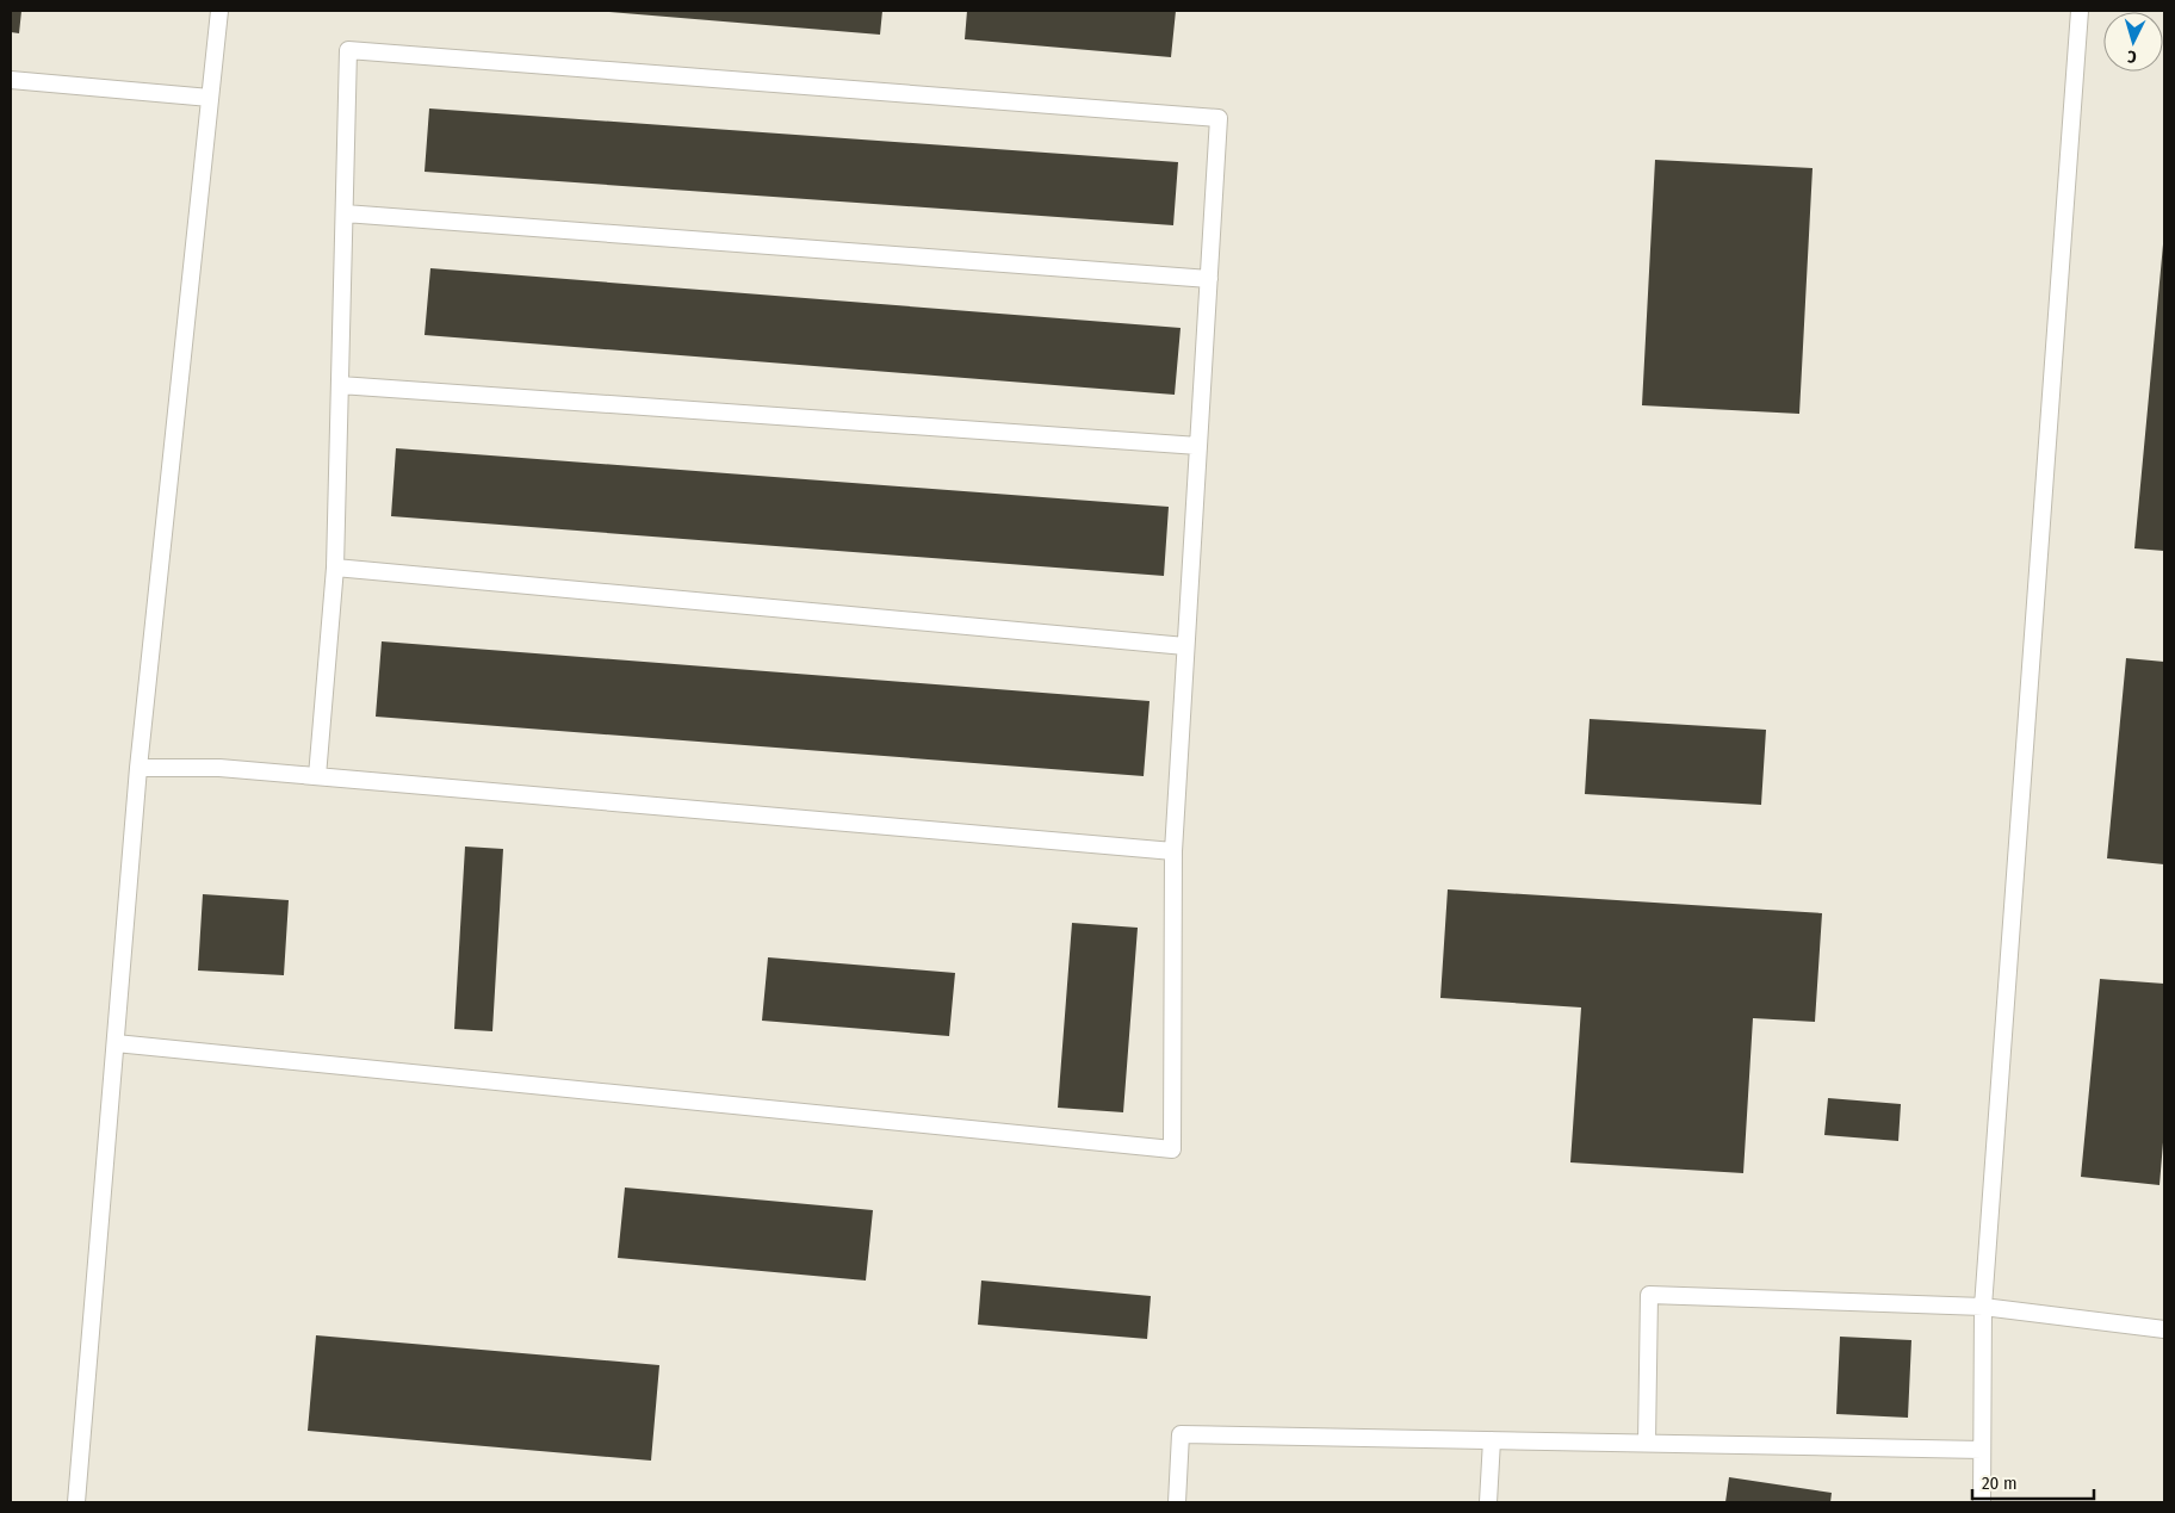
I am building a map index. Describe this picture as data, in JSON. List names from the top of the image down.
{
  "scale_bar": "20 m",
  "north": "bottom"
}
